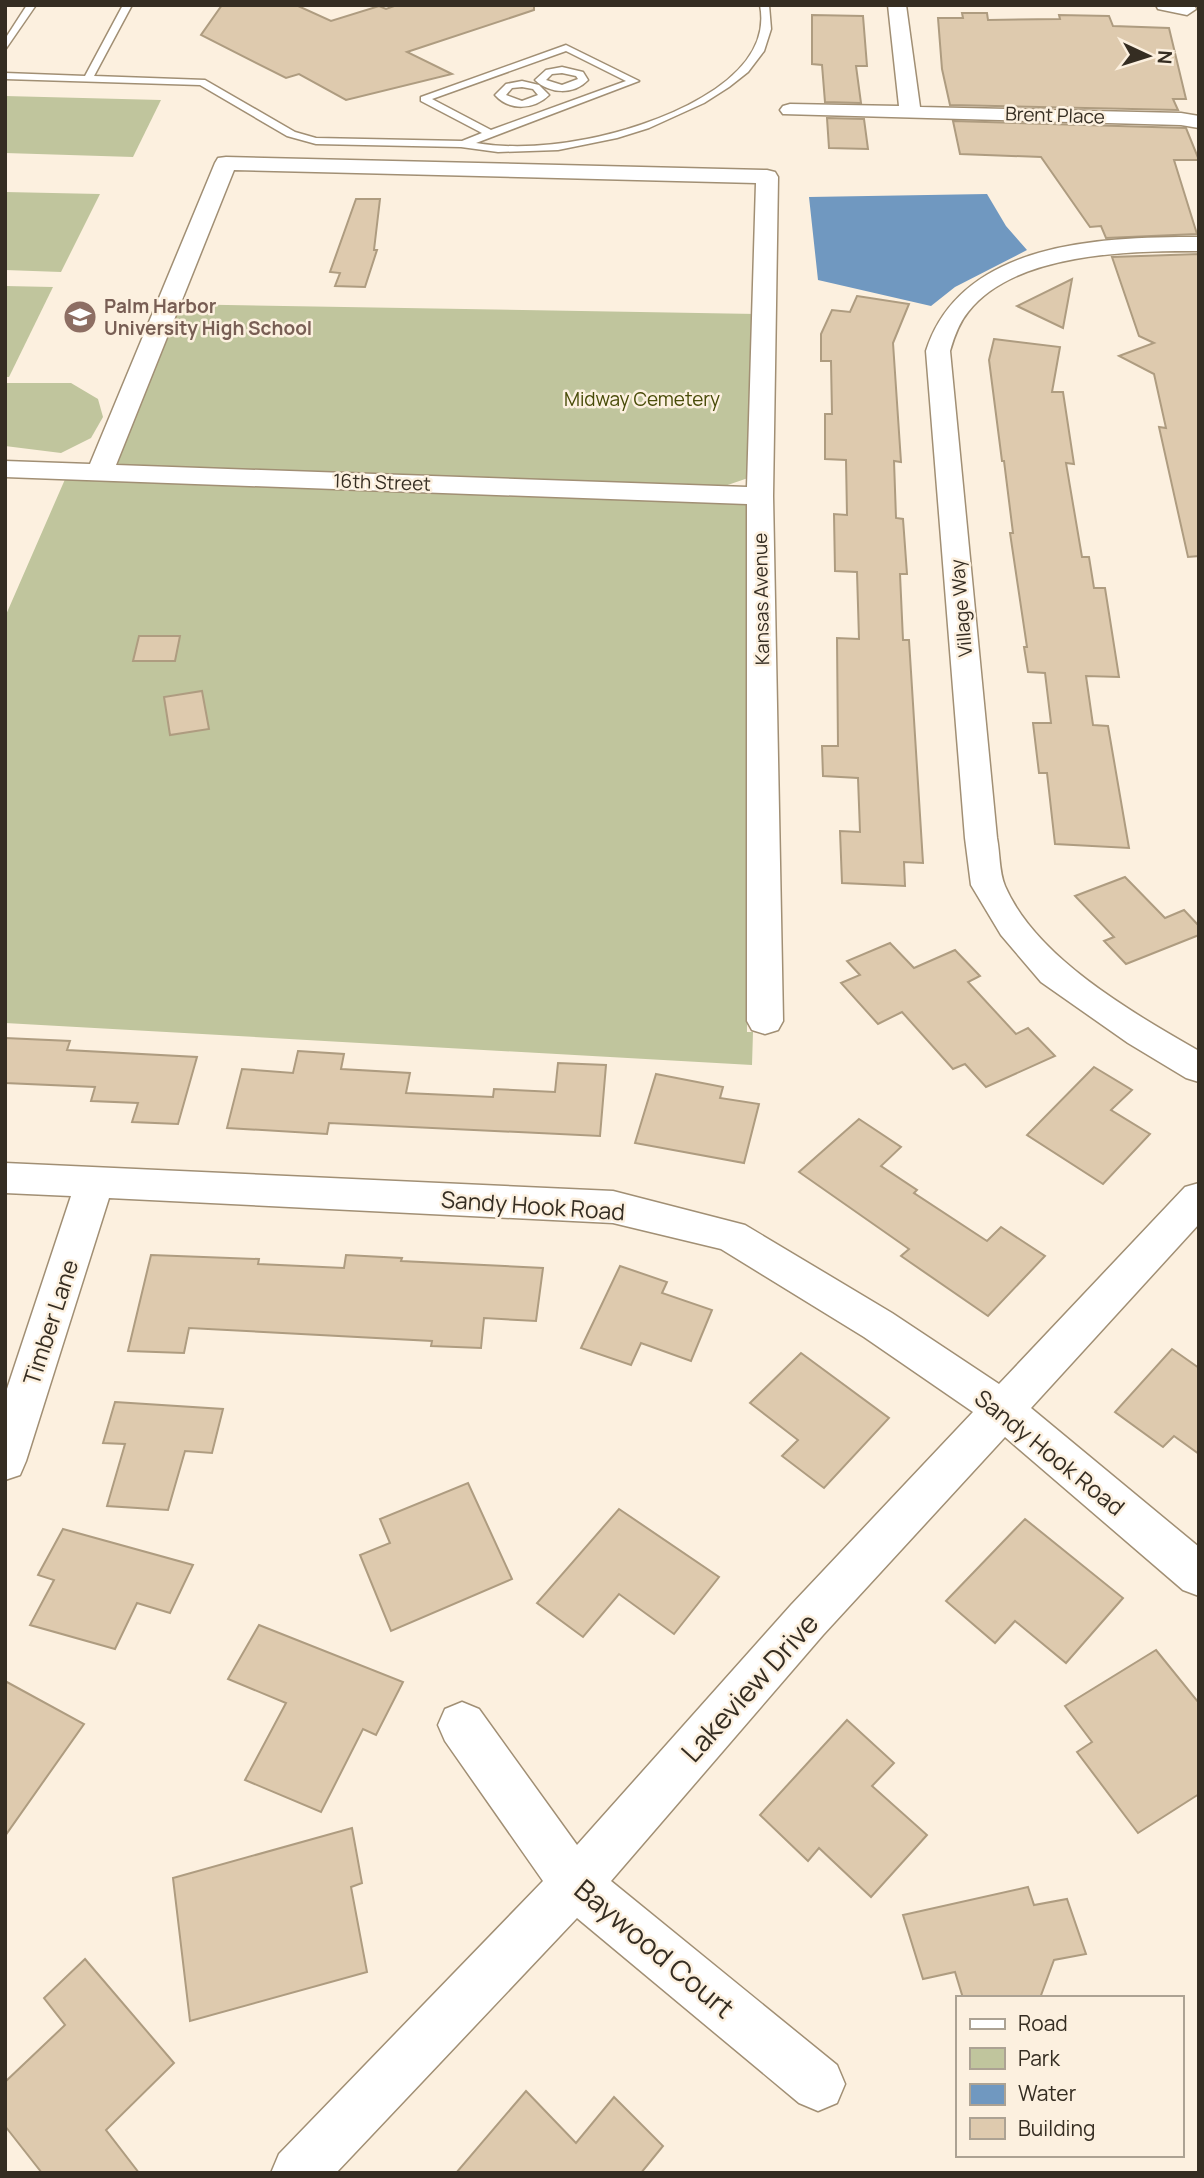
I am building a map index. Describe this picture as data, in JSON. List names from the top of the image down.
{
  "streets": {
    "street": [
      "Brent Place",
      "16th Street",
      "Kansas Avenue",
      "Village Way",
      "Sandy Hook Road",
      "Timber Lane",
      "Lakeview Drive",
      "Baywood Court"
    ]
  },
  "crossings": [
    ["16th Street", "Kansas Avenue"],
    ["Sandy Hook Road", "Timber Lane"],
    ["Sandy Hook Road", "Lakeview Drive"],
    ["Lakeview Drive", "Baywood Court"]
  ],
  "parks": ["Midway Cemetery"],
  "places": {
    "school or university": ["Palm Harbor University High School"]
  },
  "legend": [
    "Road",
    "Park",
    "Water",
    "Building"
  ],
  "north": "right"
}
